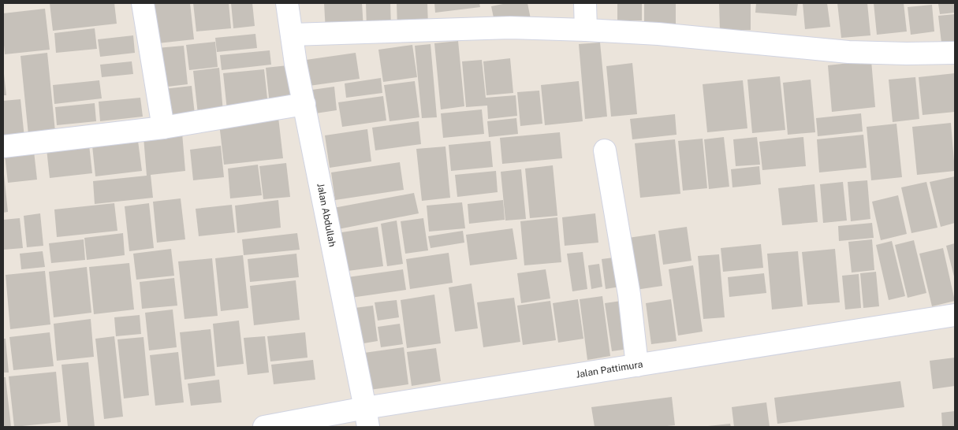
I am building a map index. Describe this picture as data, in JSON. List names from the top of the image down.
{
  "streets": {
    "street": ["Jalan Abdullah", "Jalan Pattimura"]
  },
  "crossings": [
    ["Jalan Abdullah", "Jalan Pattimura"]
  ]
}
